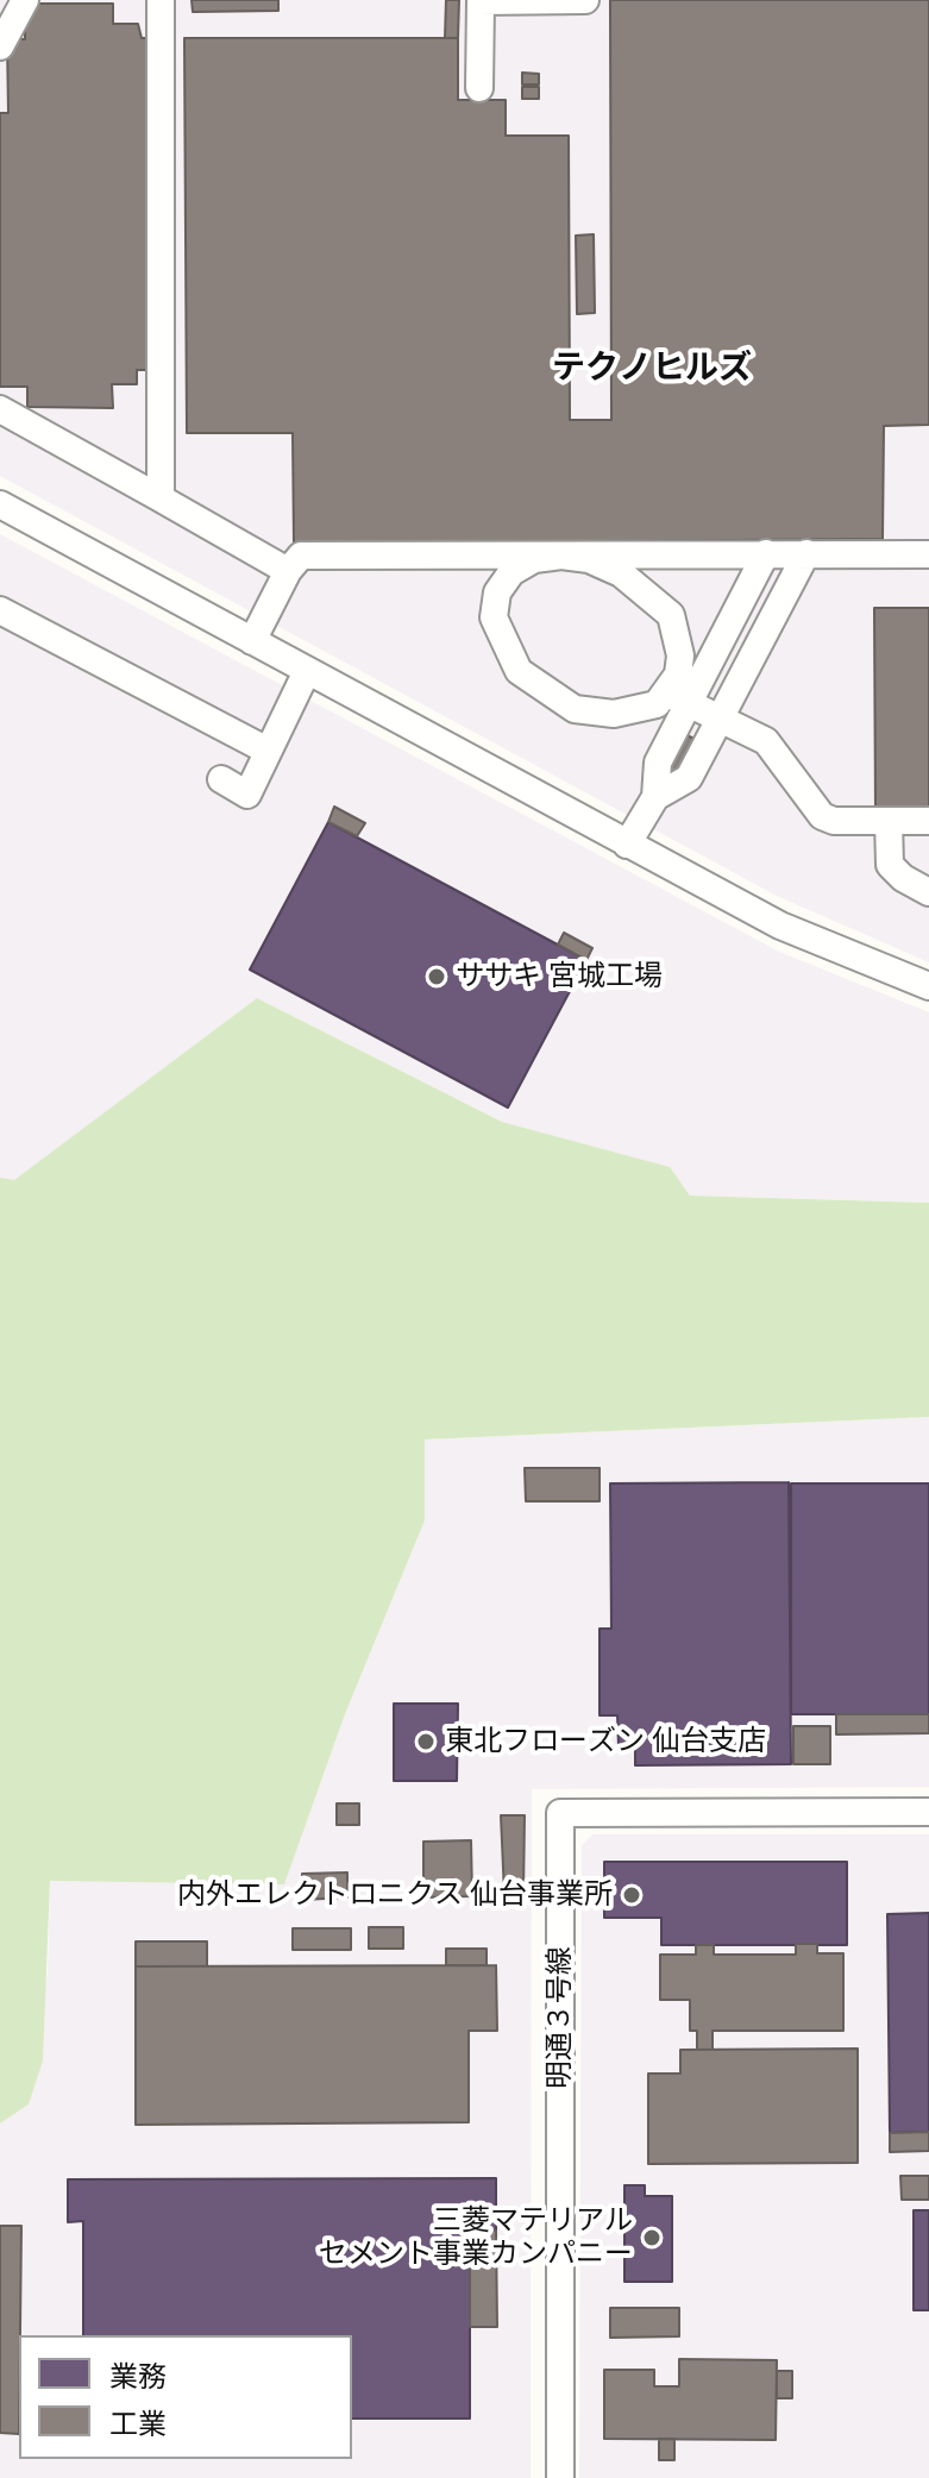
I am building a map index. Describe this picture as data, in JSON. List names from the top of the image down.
{
  "streets": {
    "street": ["明通３号線"]
  },
  "districts": ["テクノヒルズ"],
  "places": [
    "ササキ 宮城工場",
    "東北フローズン 仙台支店",
    "内外エレクトロニクス 仙台事業所",
    "三菱マテリアル セメント事業カンパニー"
  ],
  "legend": ["業務", "工業"]
}
